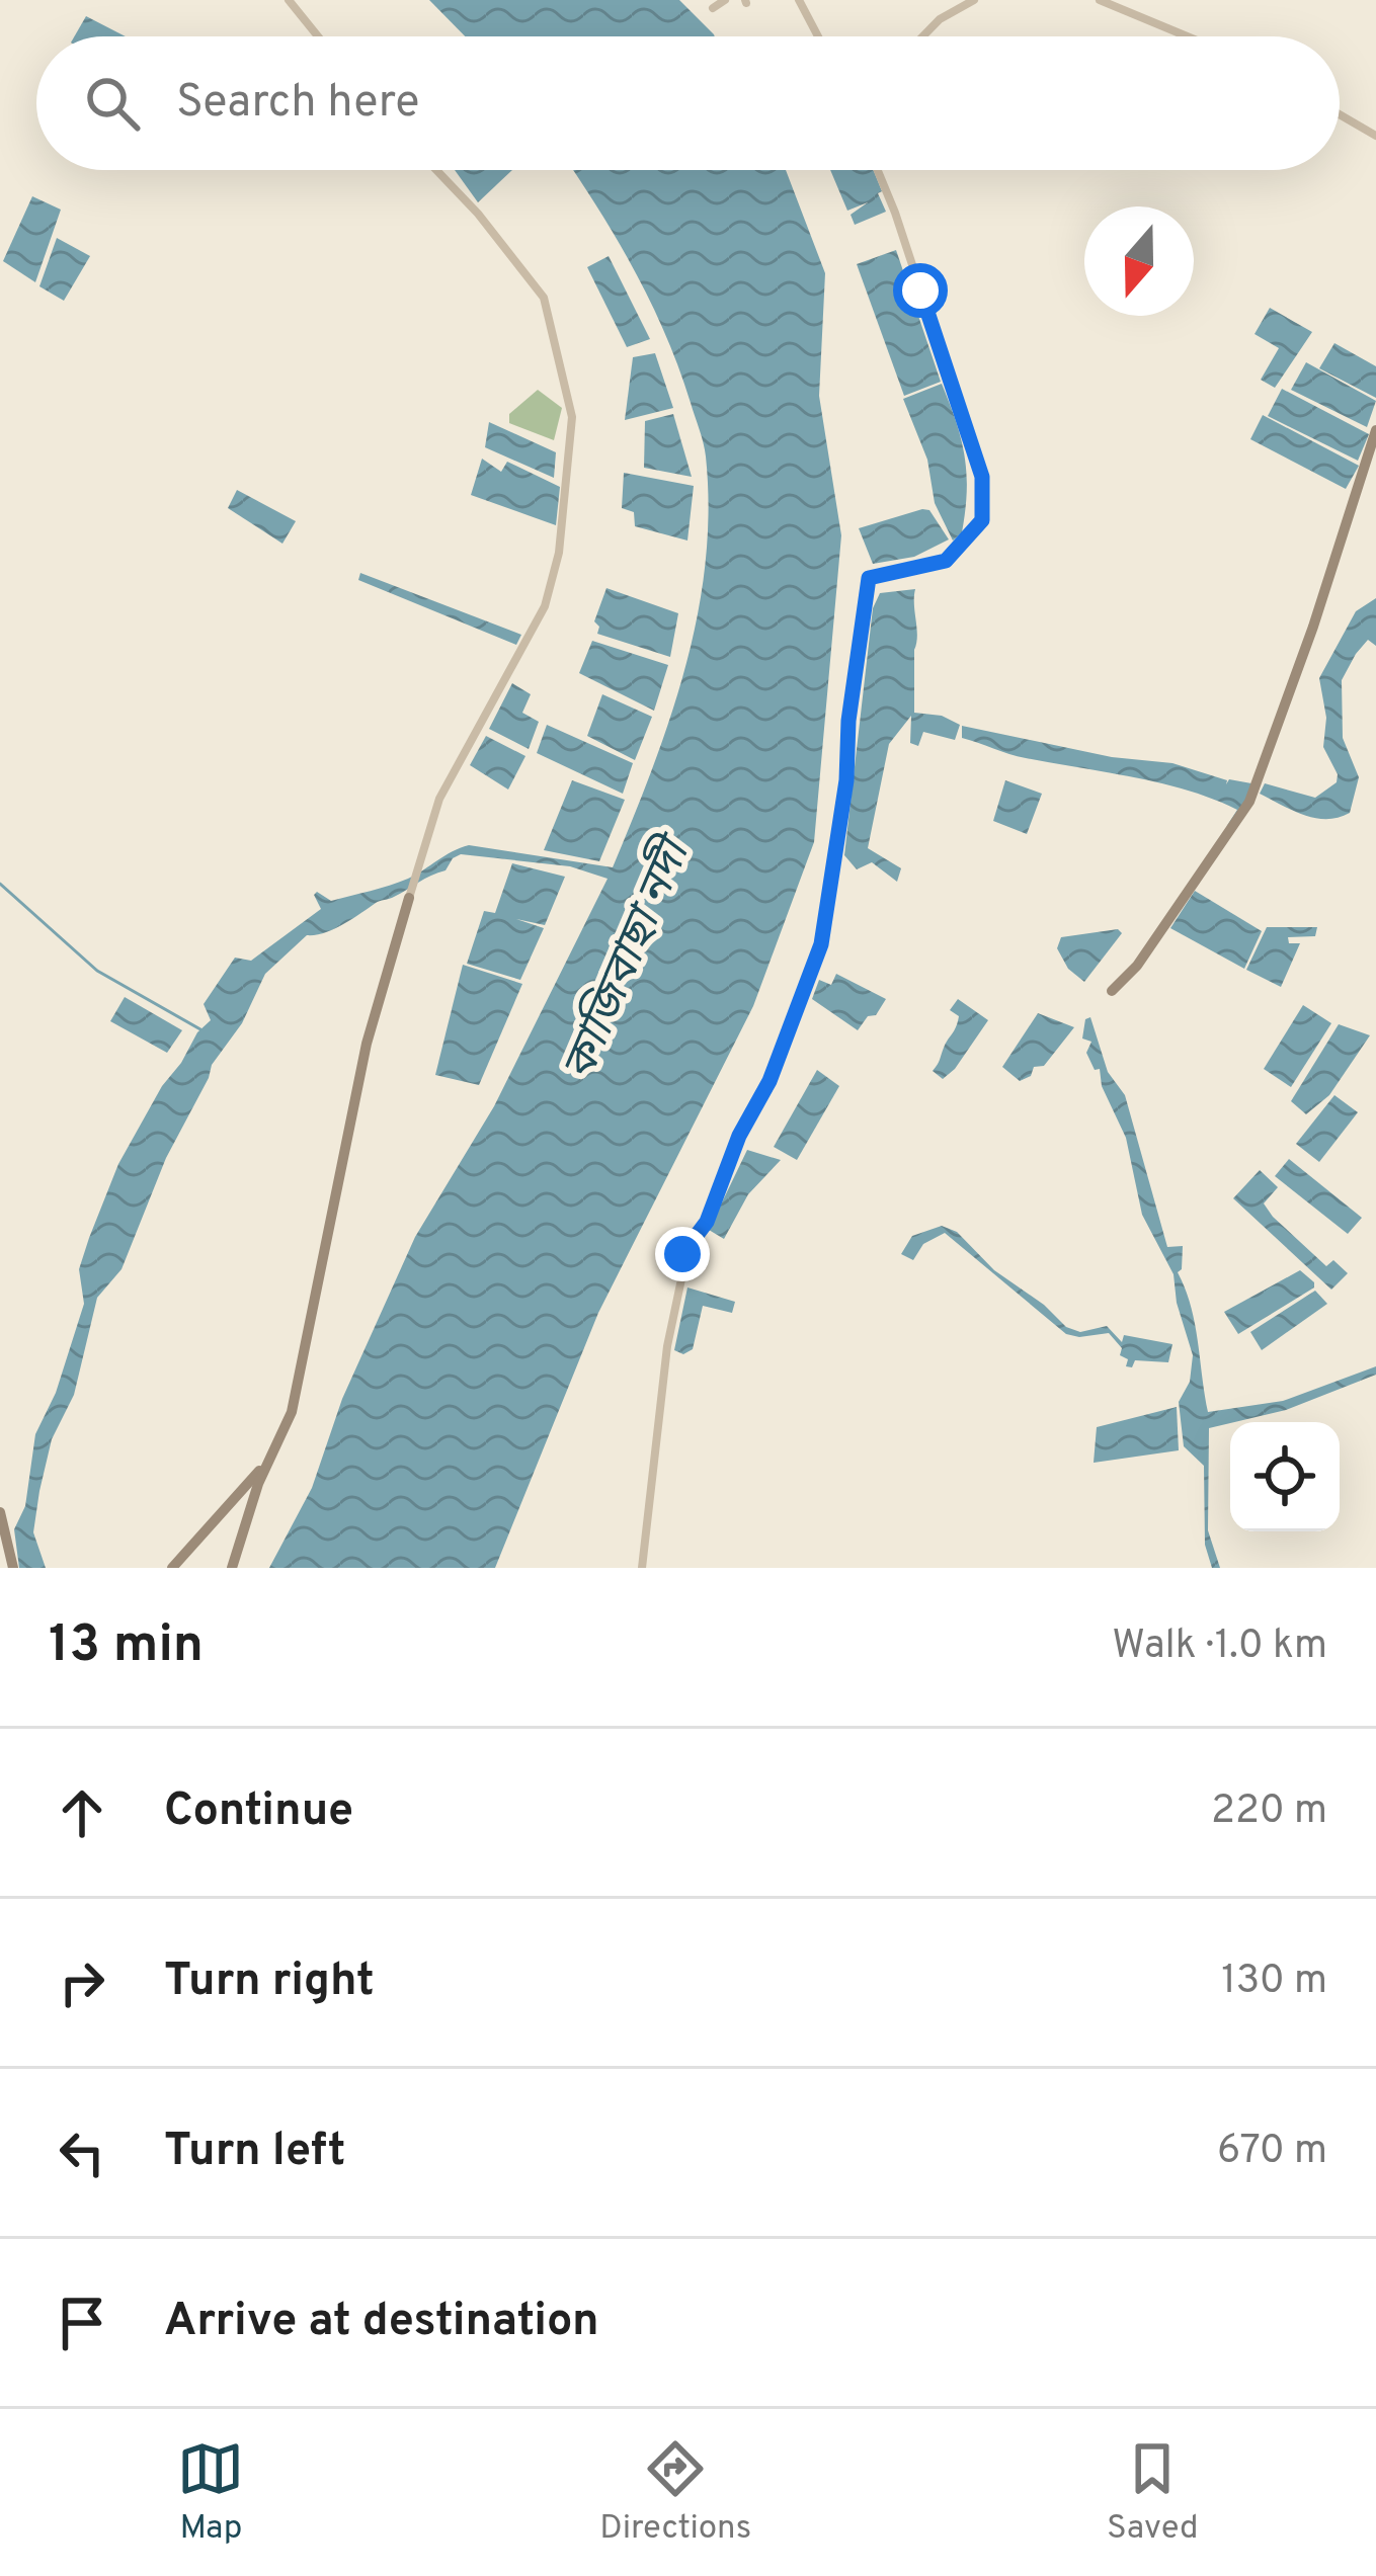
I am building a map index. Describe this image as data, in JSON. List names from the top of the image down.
{
  "water": ["কাজিবাছা নদী"],
  "north": "bottom",
  "page": {
    "search": "Search here",
    "heading": ["13 min", "Walk · 1.0 km"],
    "list": [
      ["Continue", "220 m"],
      ["Turn right", "130 m"],
      ["Turn left", "670 m"],
      "Arrive at destination"
    ],
    "nav": ["Map", "Directions", "Saved"]
  }
}
